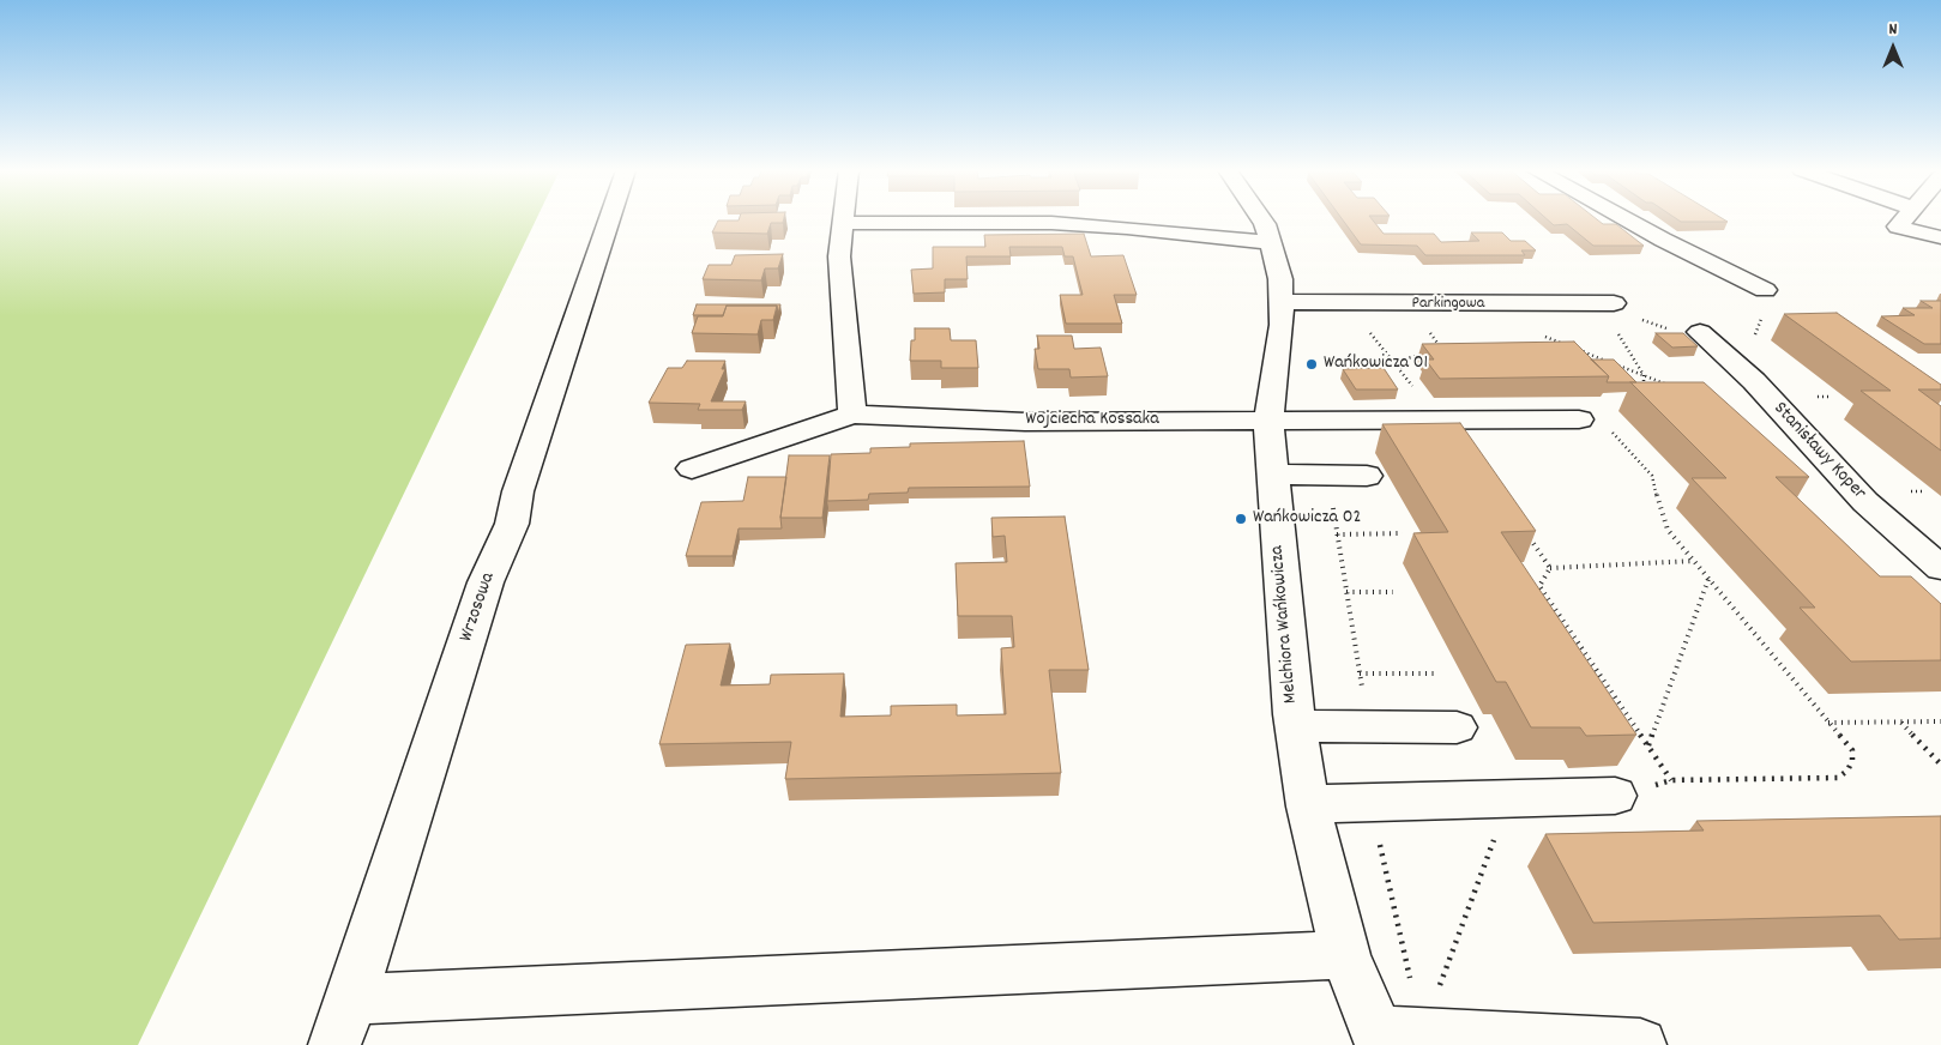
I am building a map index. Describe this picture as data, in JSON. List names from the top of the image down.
{
  "streets": {
    "street": [
      "Parkingowa",
      "Wojciecha Kossaka",
      "Stanisławy Koper",
      "Wrzosowa",
      "Melchiora Wańkowicza"
    ]
  },
  "crossings": [
    ["Parkingowa", "Melchiora Wańkowicza"],
    ["Wojciecha Kossaka", "Melchiora Wańkowicza"]
  ],
  "places": ["Wańkowicza 01", "Wańkowicza 02"],
  "north": "top"
}
